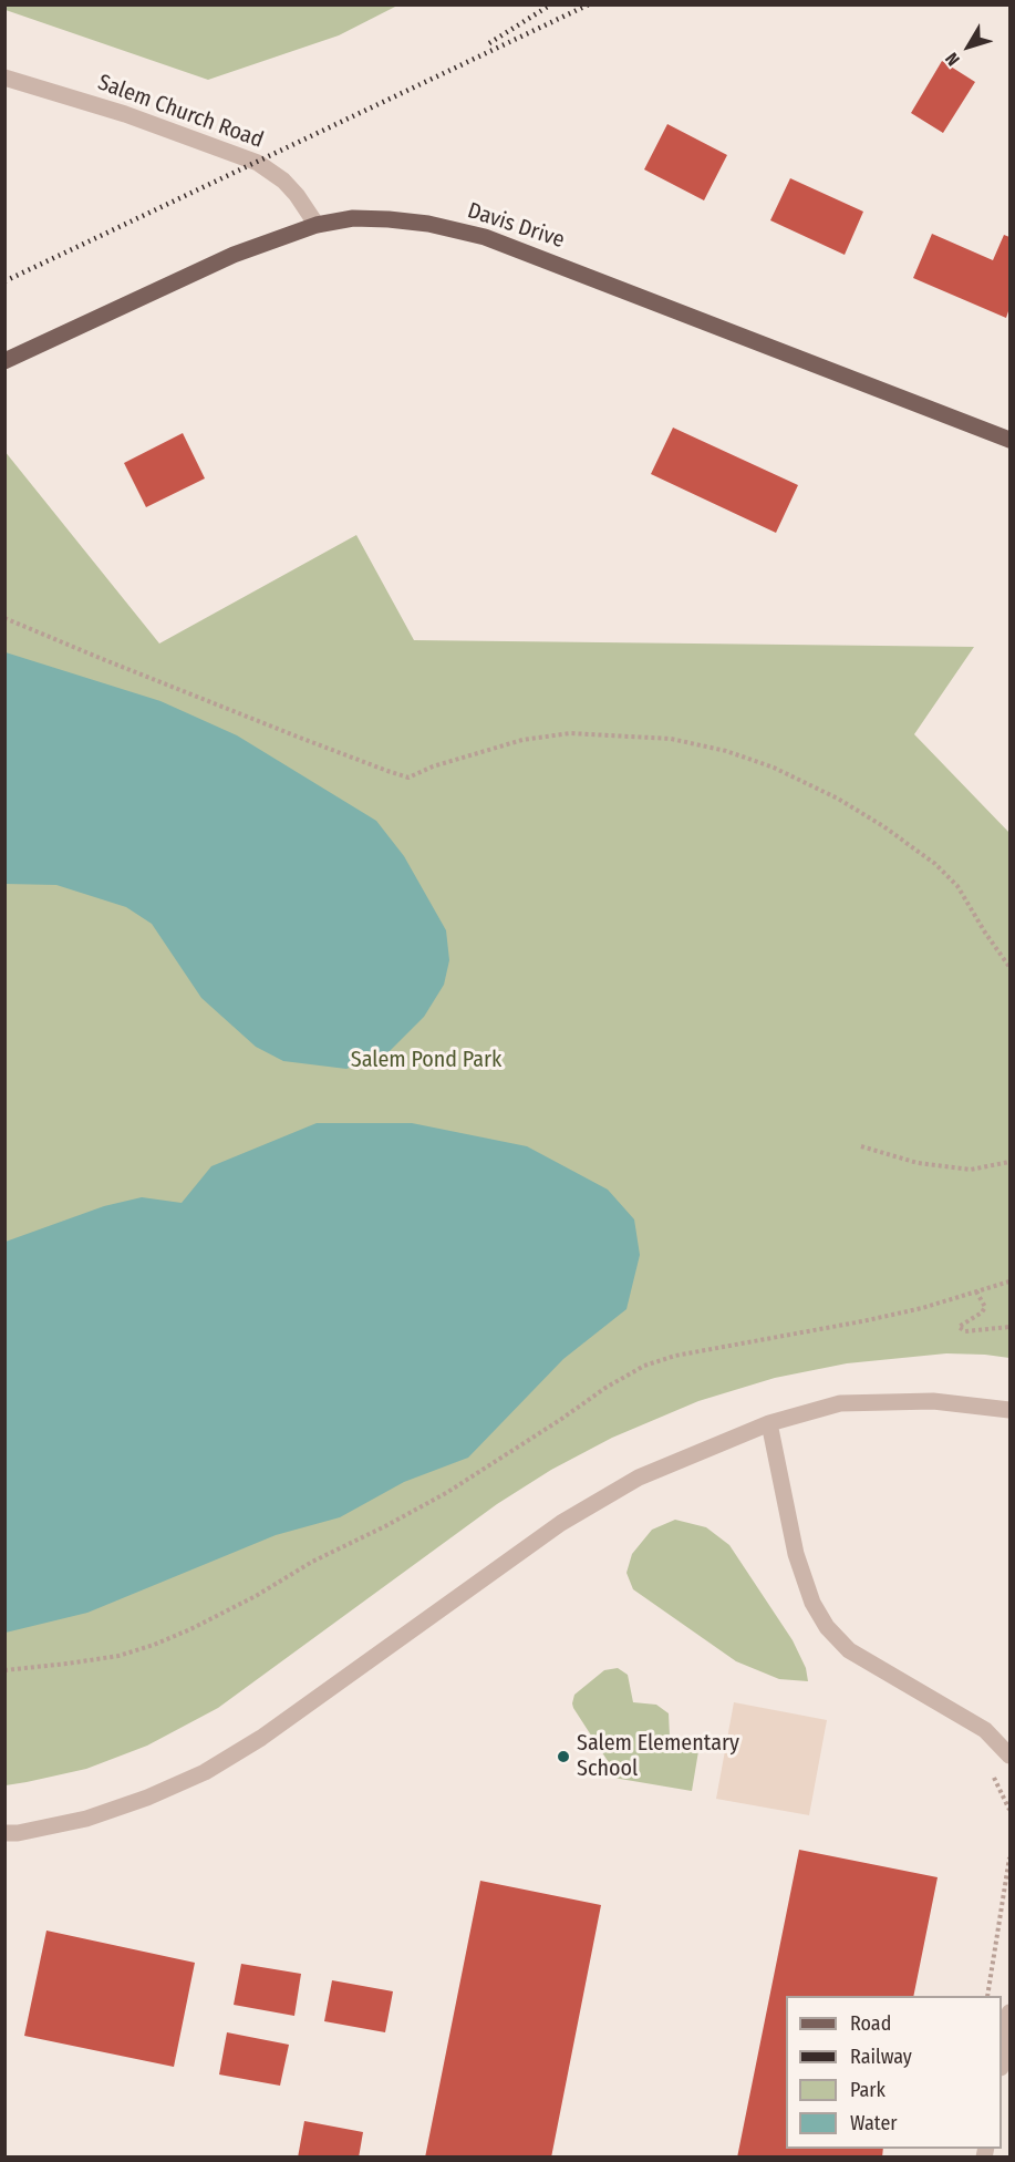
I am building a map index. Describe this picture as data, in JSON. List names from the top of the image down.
{
  "streets": {
    "main road": ["Davis Drive"],
    "street": ["Salem Church Road"]
  },
  "crossings": [
    ["Salem Church Road", "Davis Drive"]
  ],
  "parks": ["Salem Pond Park"],
  "places": ["Salem Elementary School"],
  "legend": [
    "Road",
    "Railway",
    "Park",
    "Water"
  ],
  "north": "bottom left"
}
